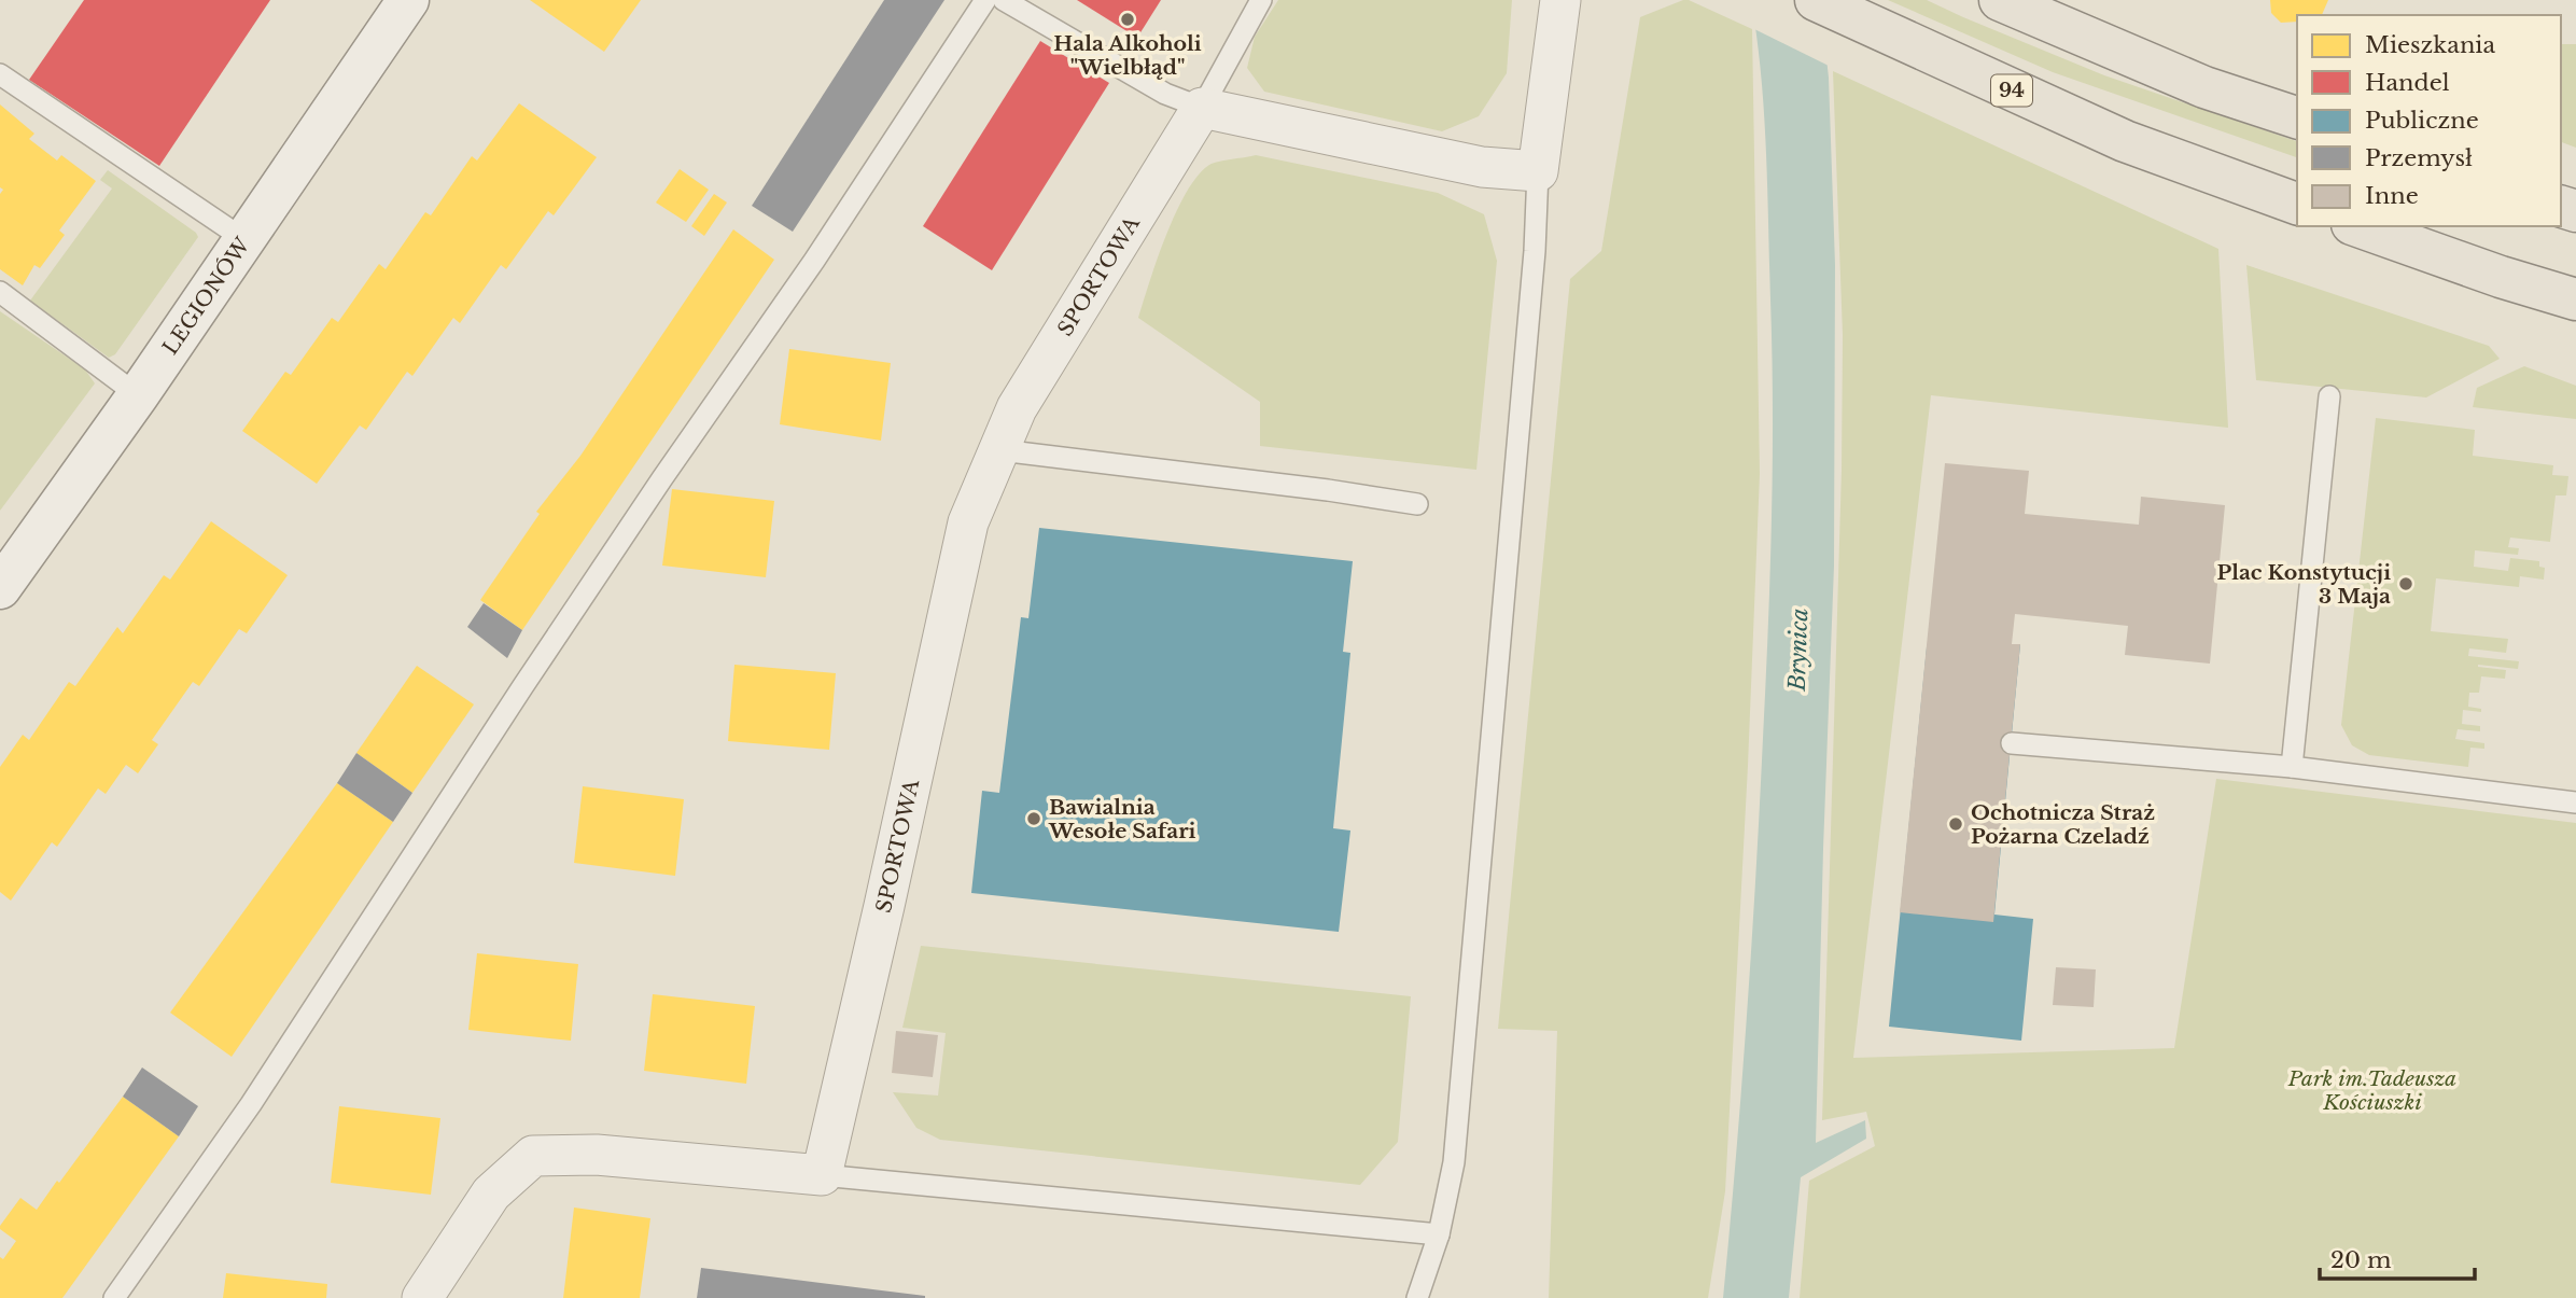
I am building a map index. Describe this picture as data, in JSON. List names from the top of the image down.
{
  "streets": {
    "main road": ["94"],
    "street": ["SPORTOWA", "LEGIONÓW"]
  },
  "water": ["Brynica"],
  "parks": ["Park im.Tadeusza Kościuszki"],
  "places": [
    "Hala Alkoholi \"Wielbłąd\"",
    "Plac Konstytucji 3 Maja",
    "Bawialnia Wesołe Safari",
    "Ochotnicza Straż Pożarna Czeladź"
  ],
  "legend": [
    "Mieszkania",
    "Handel",
    "Publiczne",
    "Przemysł",
    "Inne"
  ],
  "scale_bar": "20 m"
}
